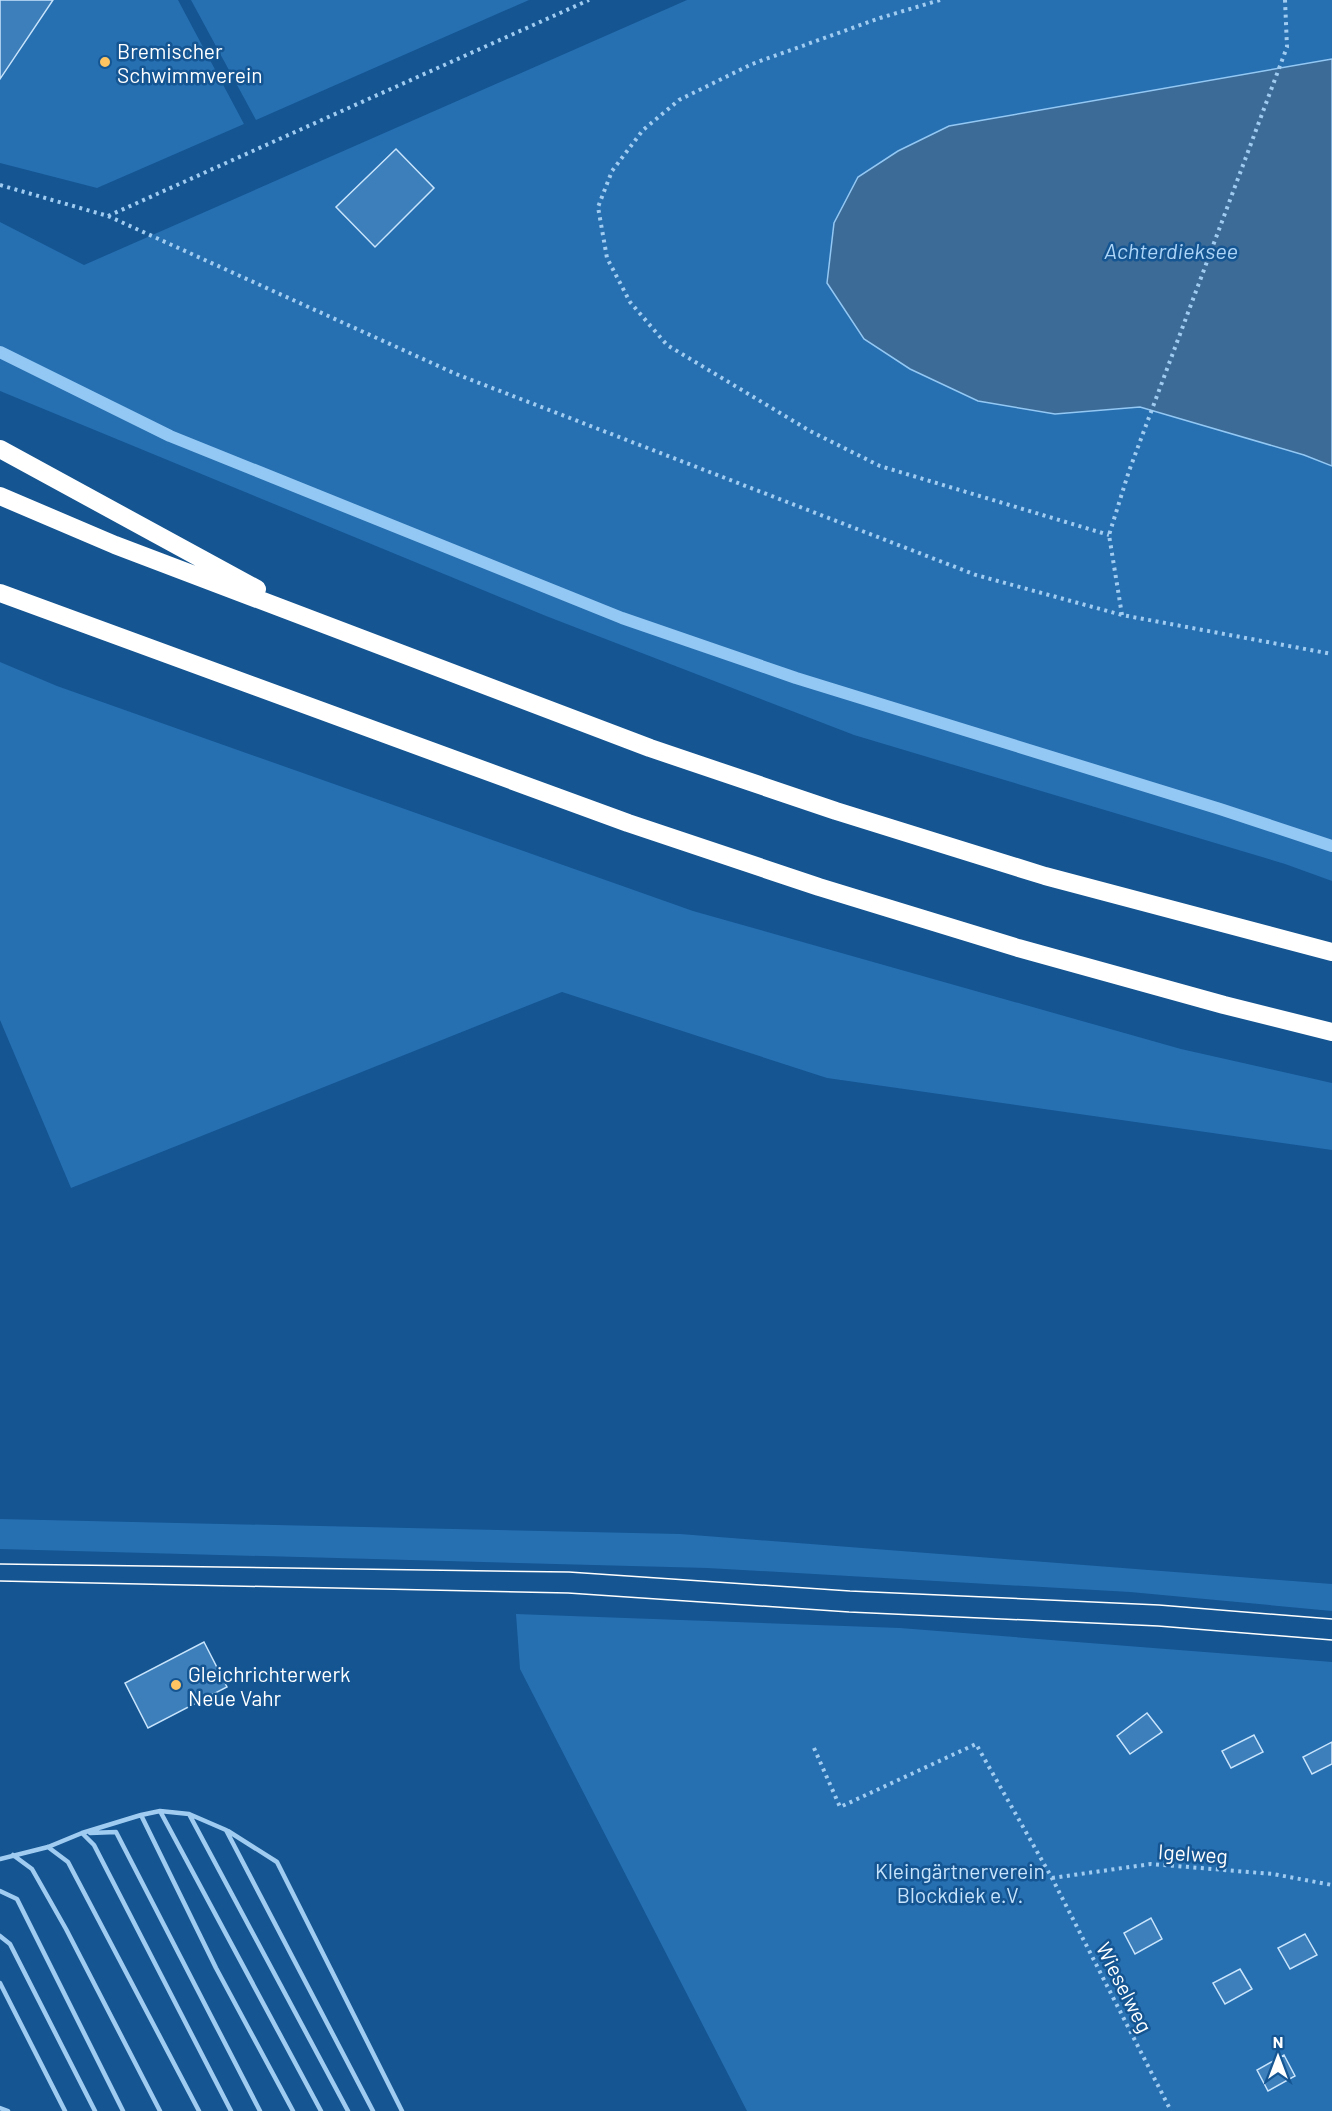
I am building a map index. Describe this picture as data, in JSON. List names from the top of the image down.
{
  "streets": {
    "path": ["Igelweg", "Wieselweg"]
  },
  "crossings": [
    ["Igelweg", "Wieselweg"]
  ],
  "water": ["Achterdieksee"],
  "parks": ["Kleingärtnerverein Blockdiek e.V."],
  "places": ["Bremischer Schwimmverein", "Gleichrichterwerk Neue Vahr"],
  "north": "top"
}
